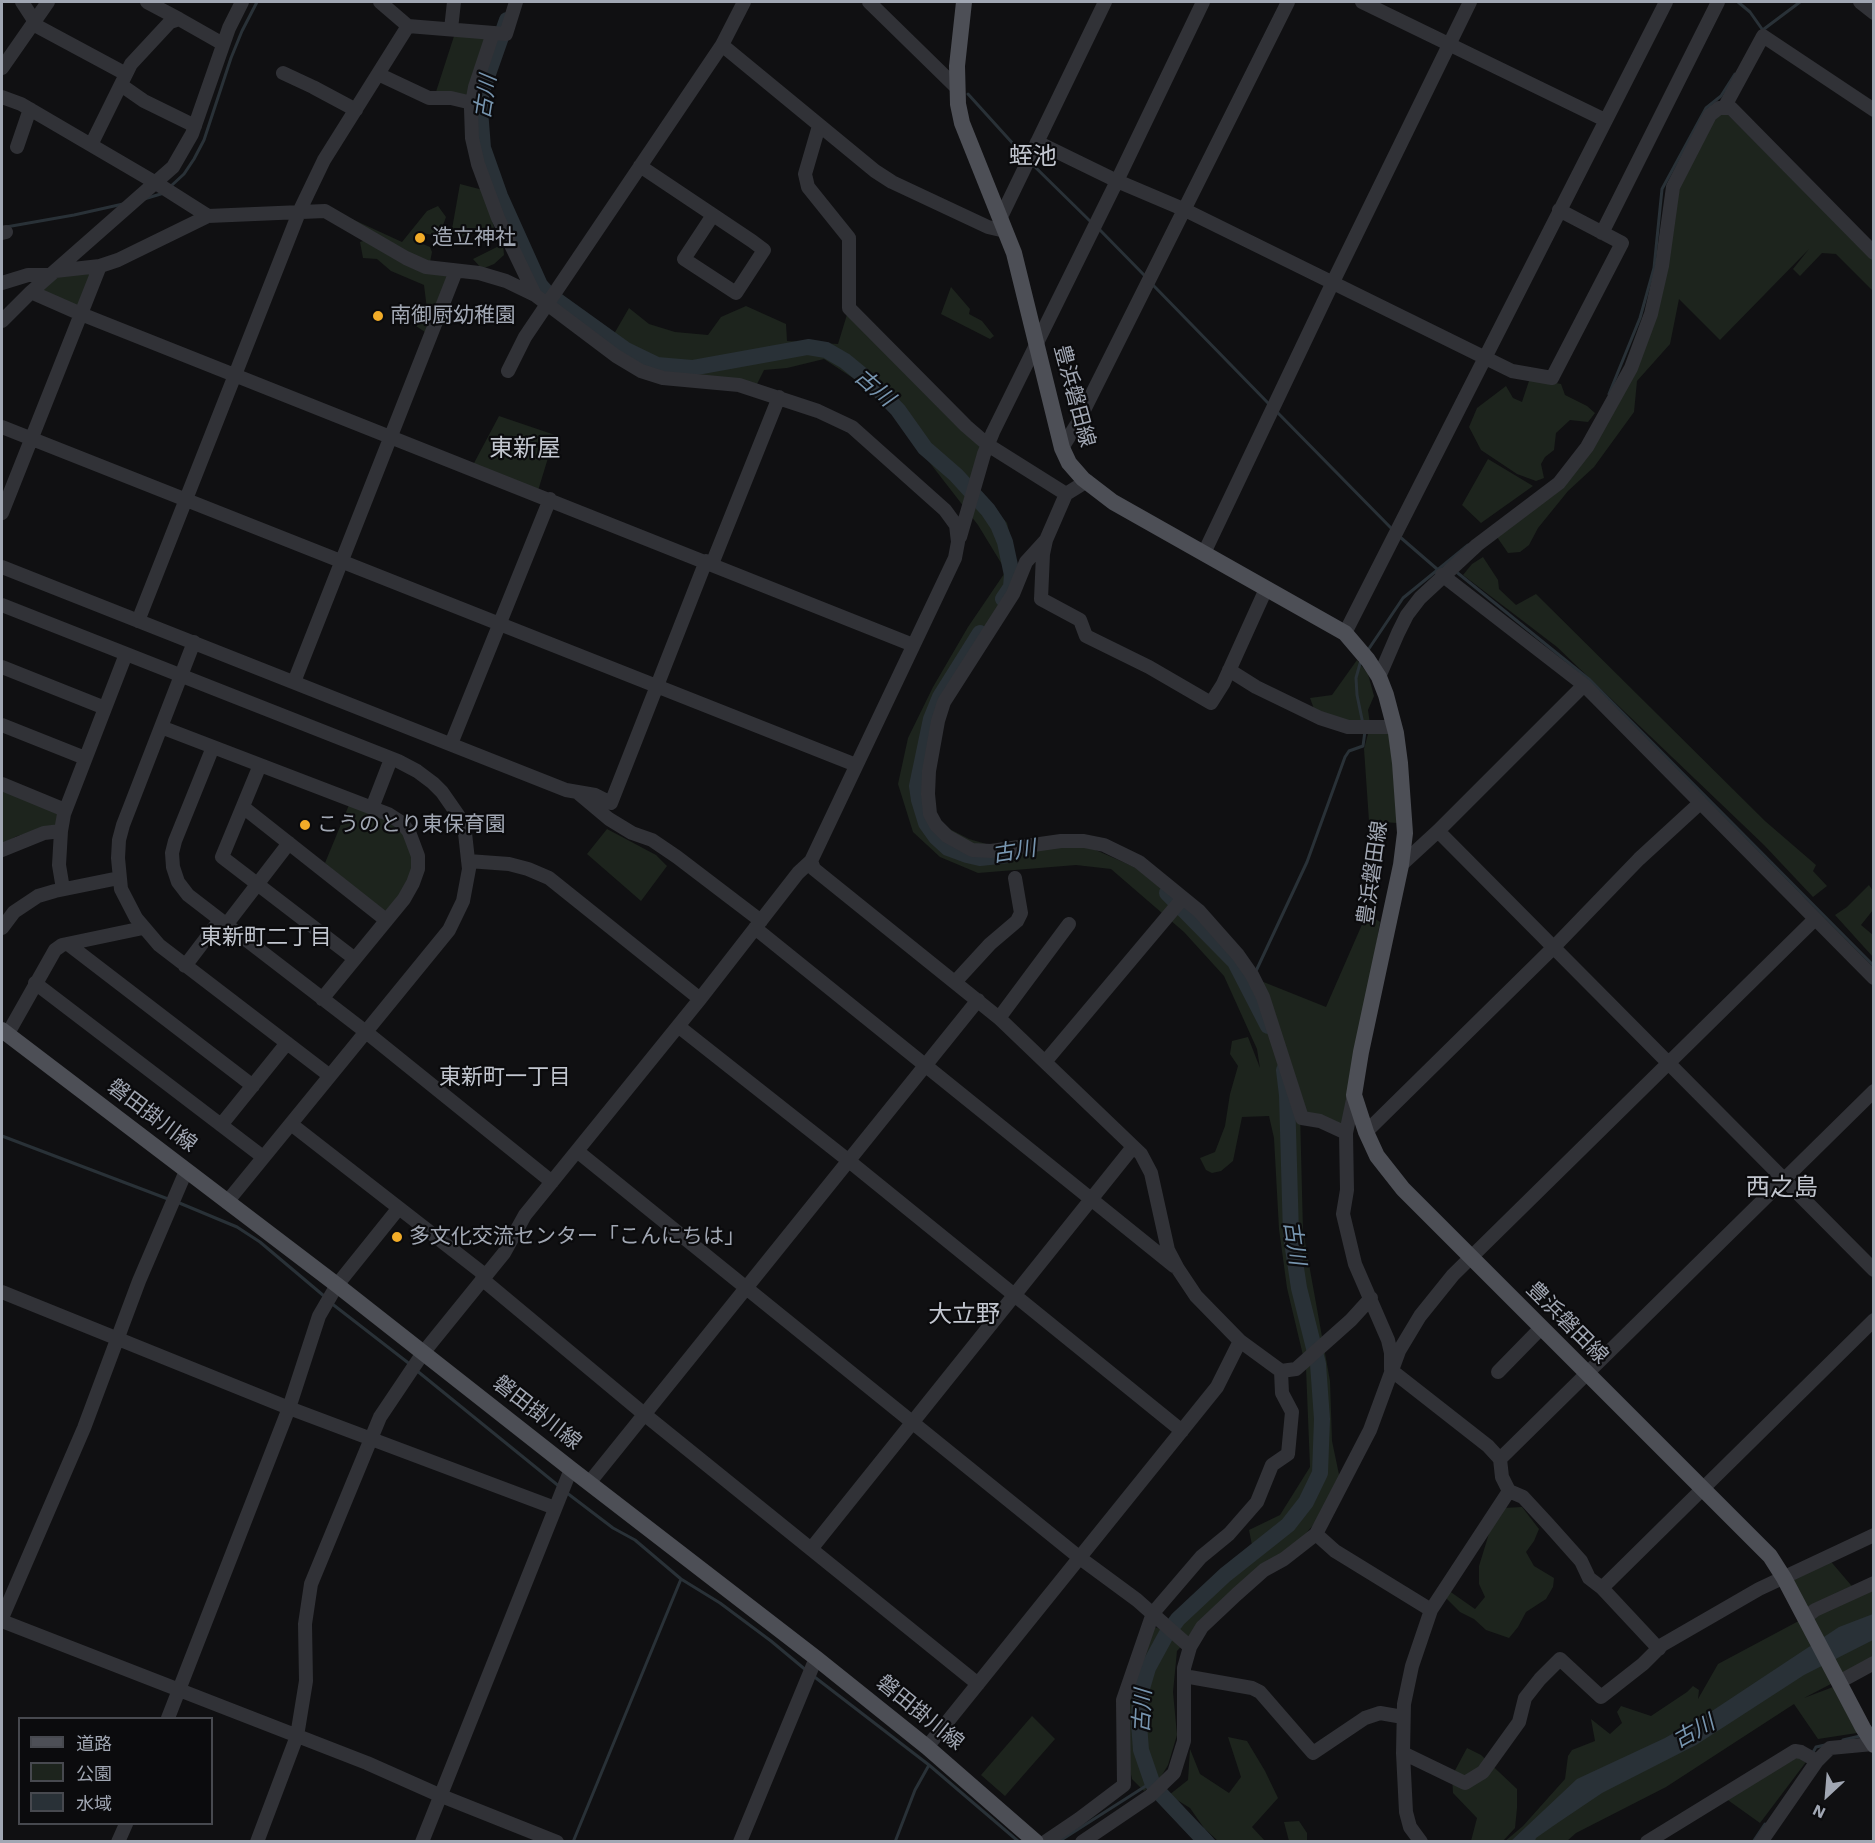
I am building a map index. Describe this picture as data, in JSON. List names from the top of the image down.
{
  "streets": {
    "main road": ["豊浜磐田線", "磐田掛川線"]
  },
  "districts": [
    "蛭池",
    "東新屋",
    "東新町二丁目",
    "東新町一丁目",
    "西之島",
    "大立野"
  ],
  "water": ["古川"],
  "places": [
    "造立神社",
    "南御厨幼稚園",
    "こうのとり東保育園",
    "多文化交流センター「こんにちは」"
  ],
  "legend": ["道路", "公園", "水域"],
  "north": "bottom left"
}
